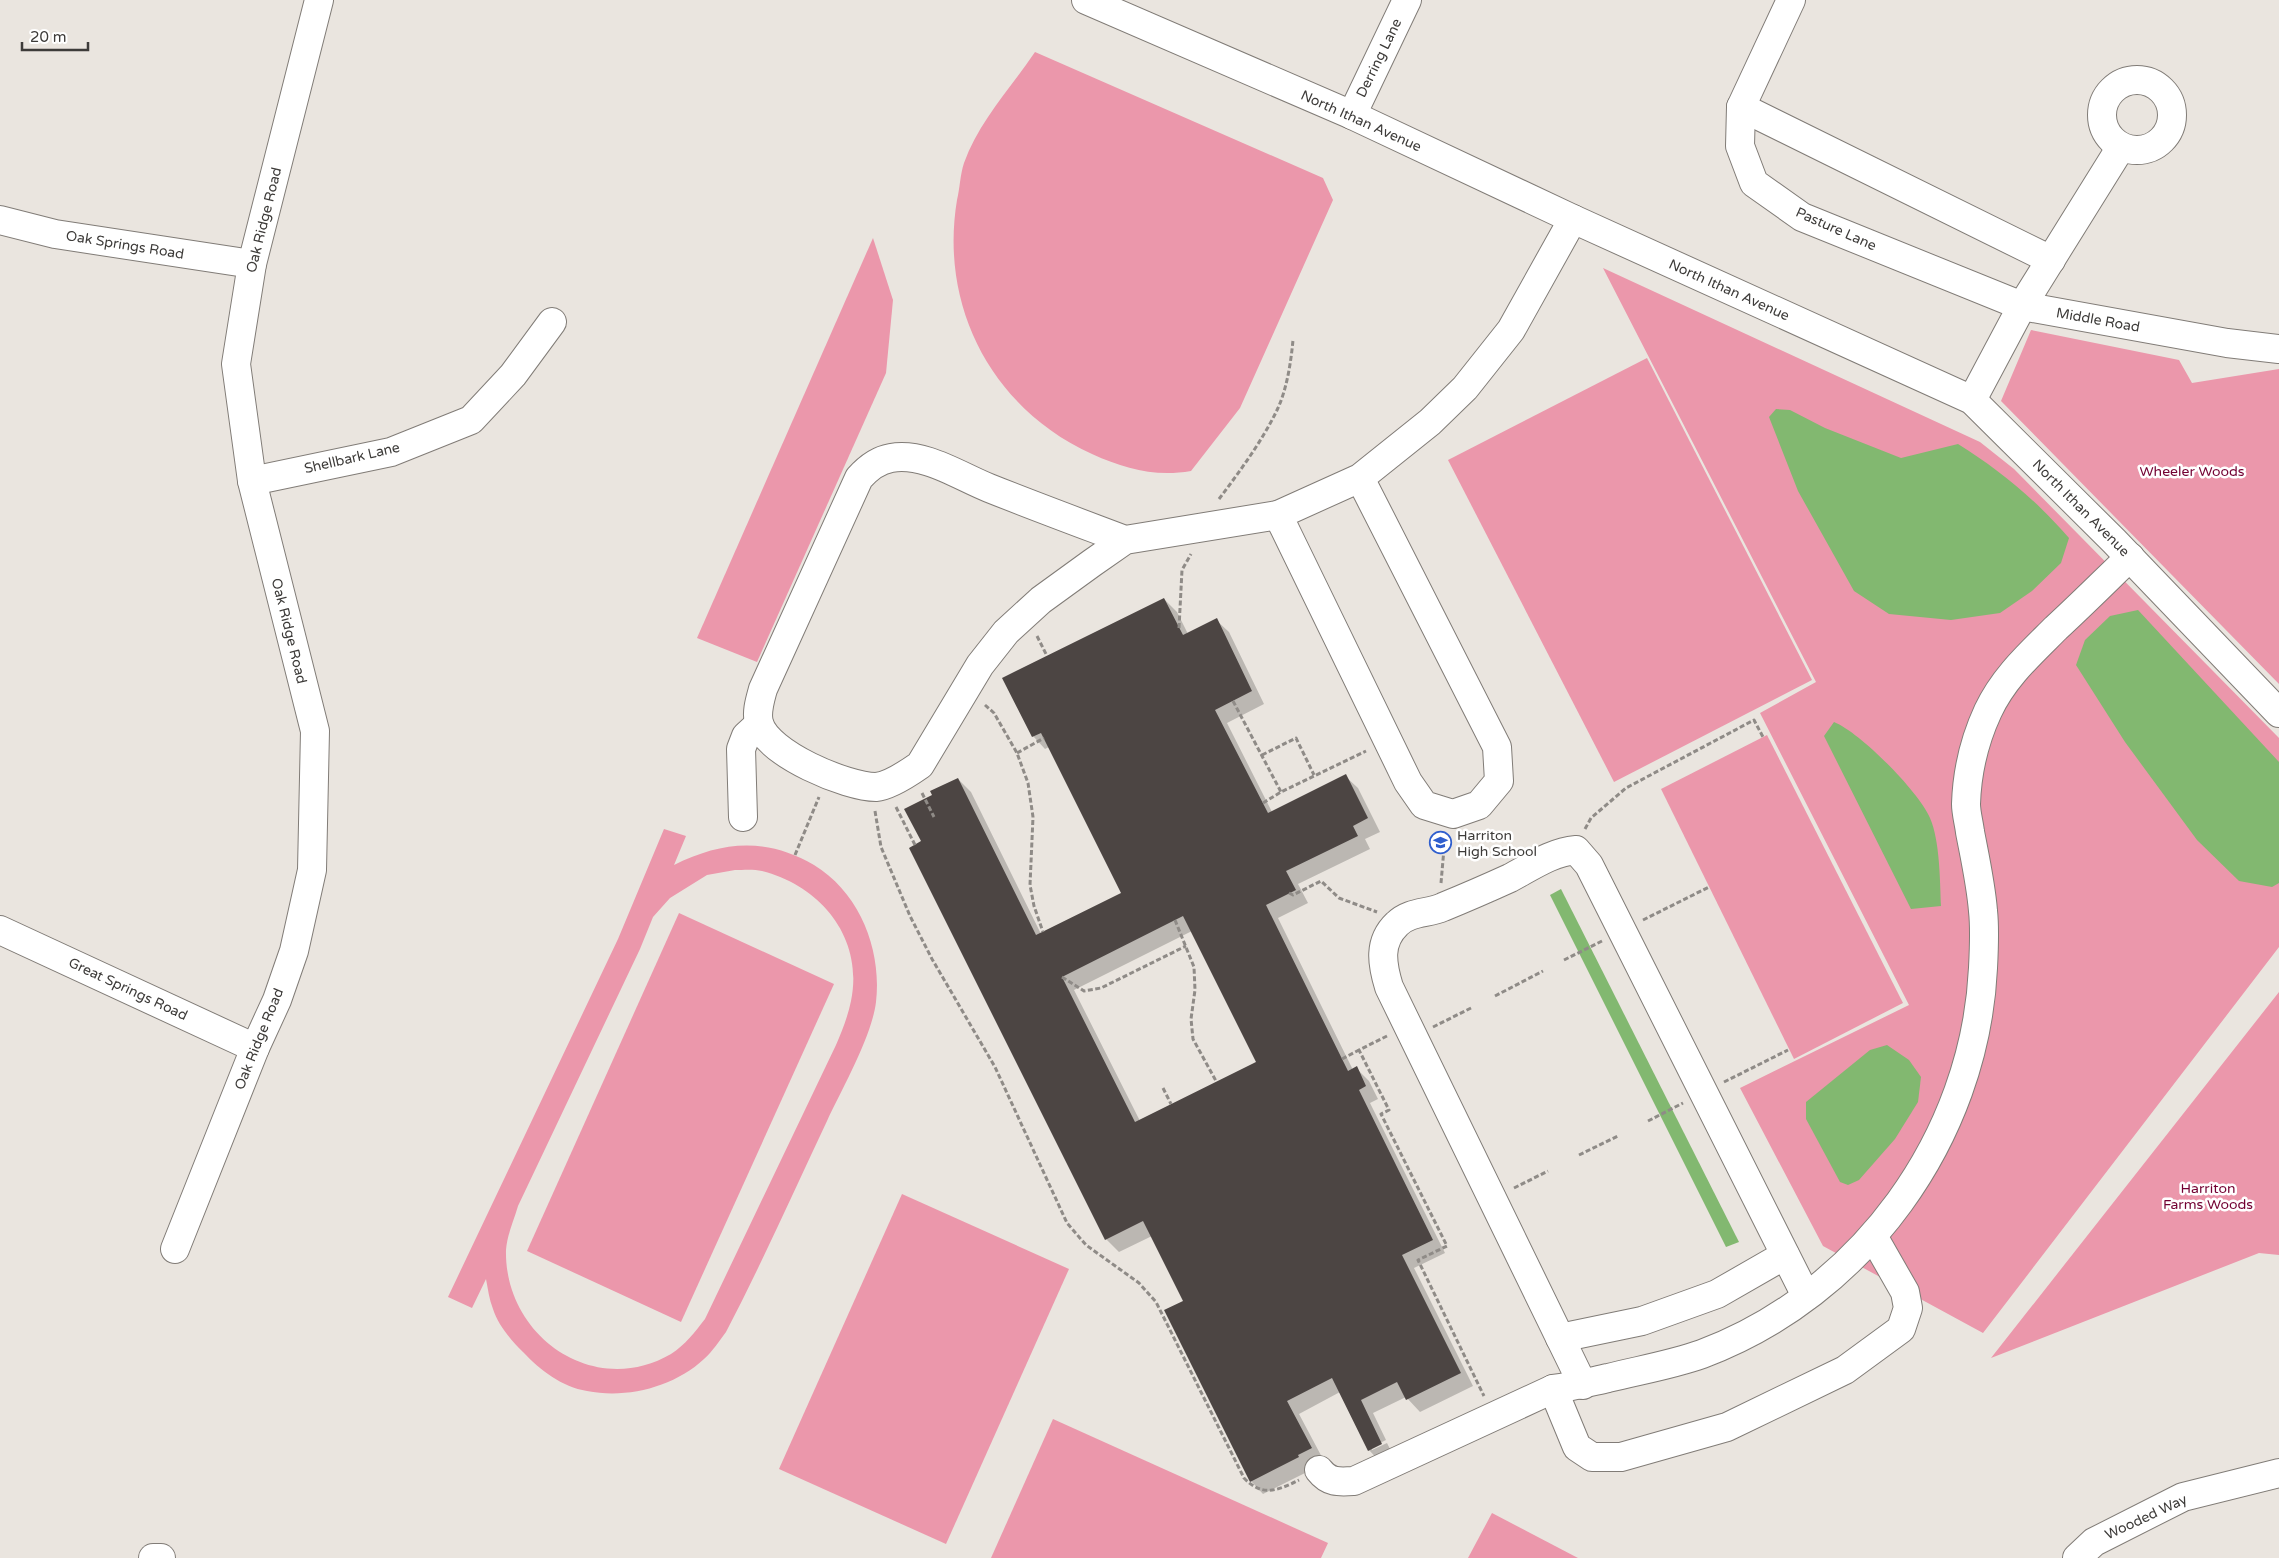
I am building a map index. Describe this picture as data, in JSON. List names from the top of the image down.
{
  "streets": {
    "street": [
      "Derring Lane",
      "North Ithan Avenue",
      "Oak Ridge Road",
      "Pasture Lane",
      "Oak Springs Road",
      "Middle Road",
      "Shellbark Lane",
      "Great Springs Road",
      "Wooded Way"
    ]
  },
  "crossings": [
    ["Derring Lane", "North Ithan Avenue"],
    ["Oak Ridge Road", "Oak Springs Road"],
    ["Oak Ridge Road", "Shellbark Lane"],
    ["Oak Ridge Road", "Great Springs Road"],
    ["Pasture Lane", "Middle Road"]
  ],
  "parks": ["Wheeler Woods", "Harriton Farms Woods"],
  "places": {
    "school or university": ["Harriton High School"]
  },
  "scale_bar": "20 m"
}
